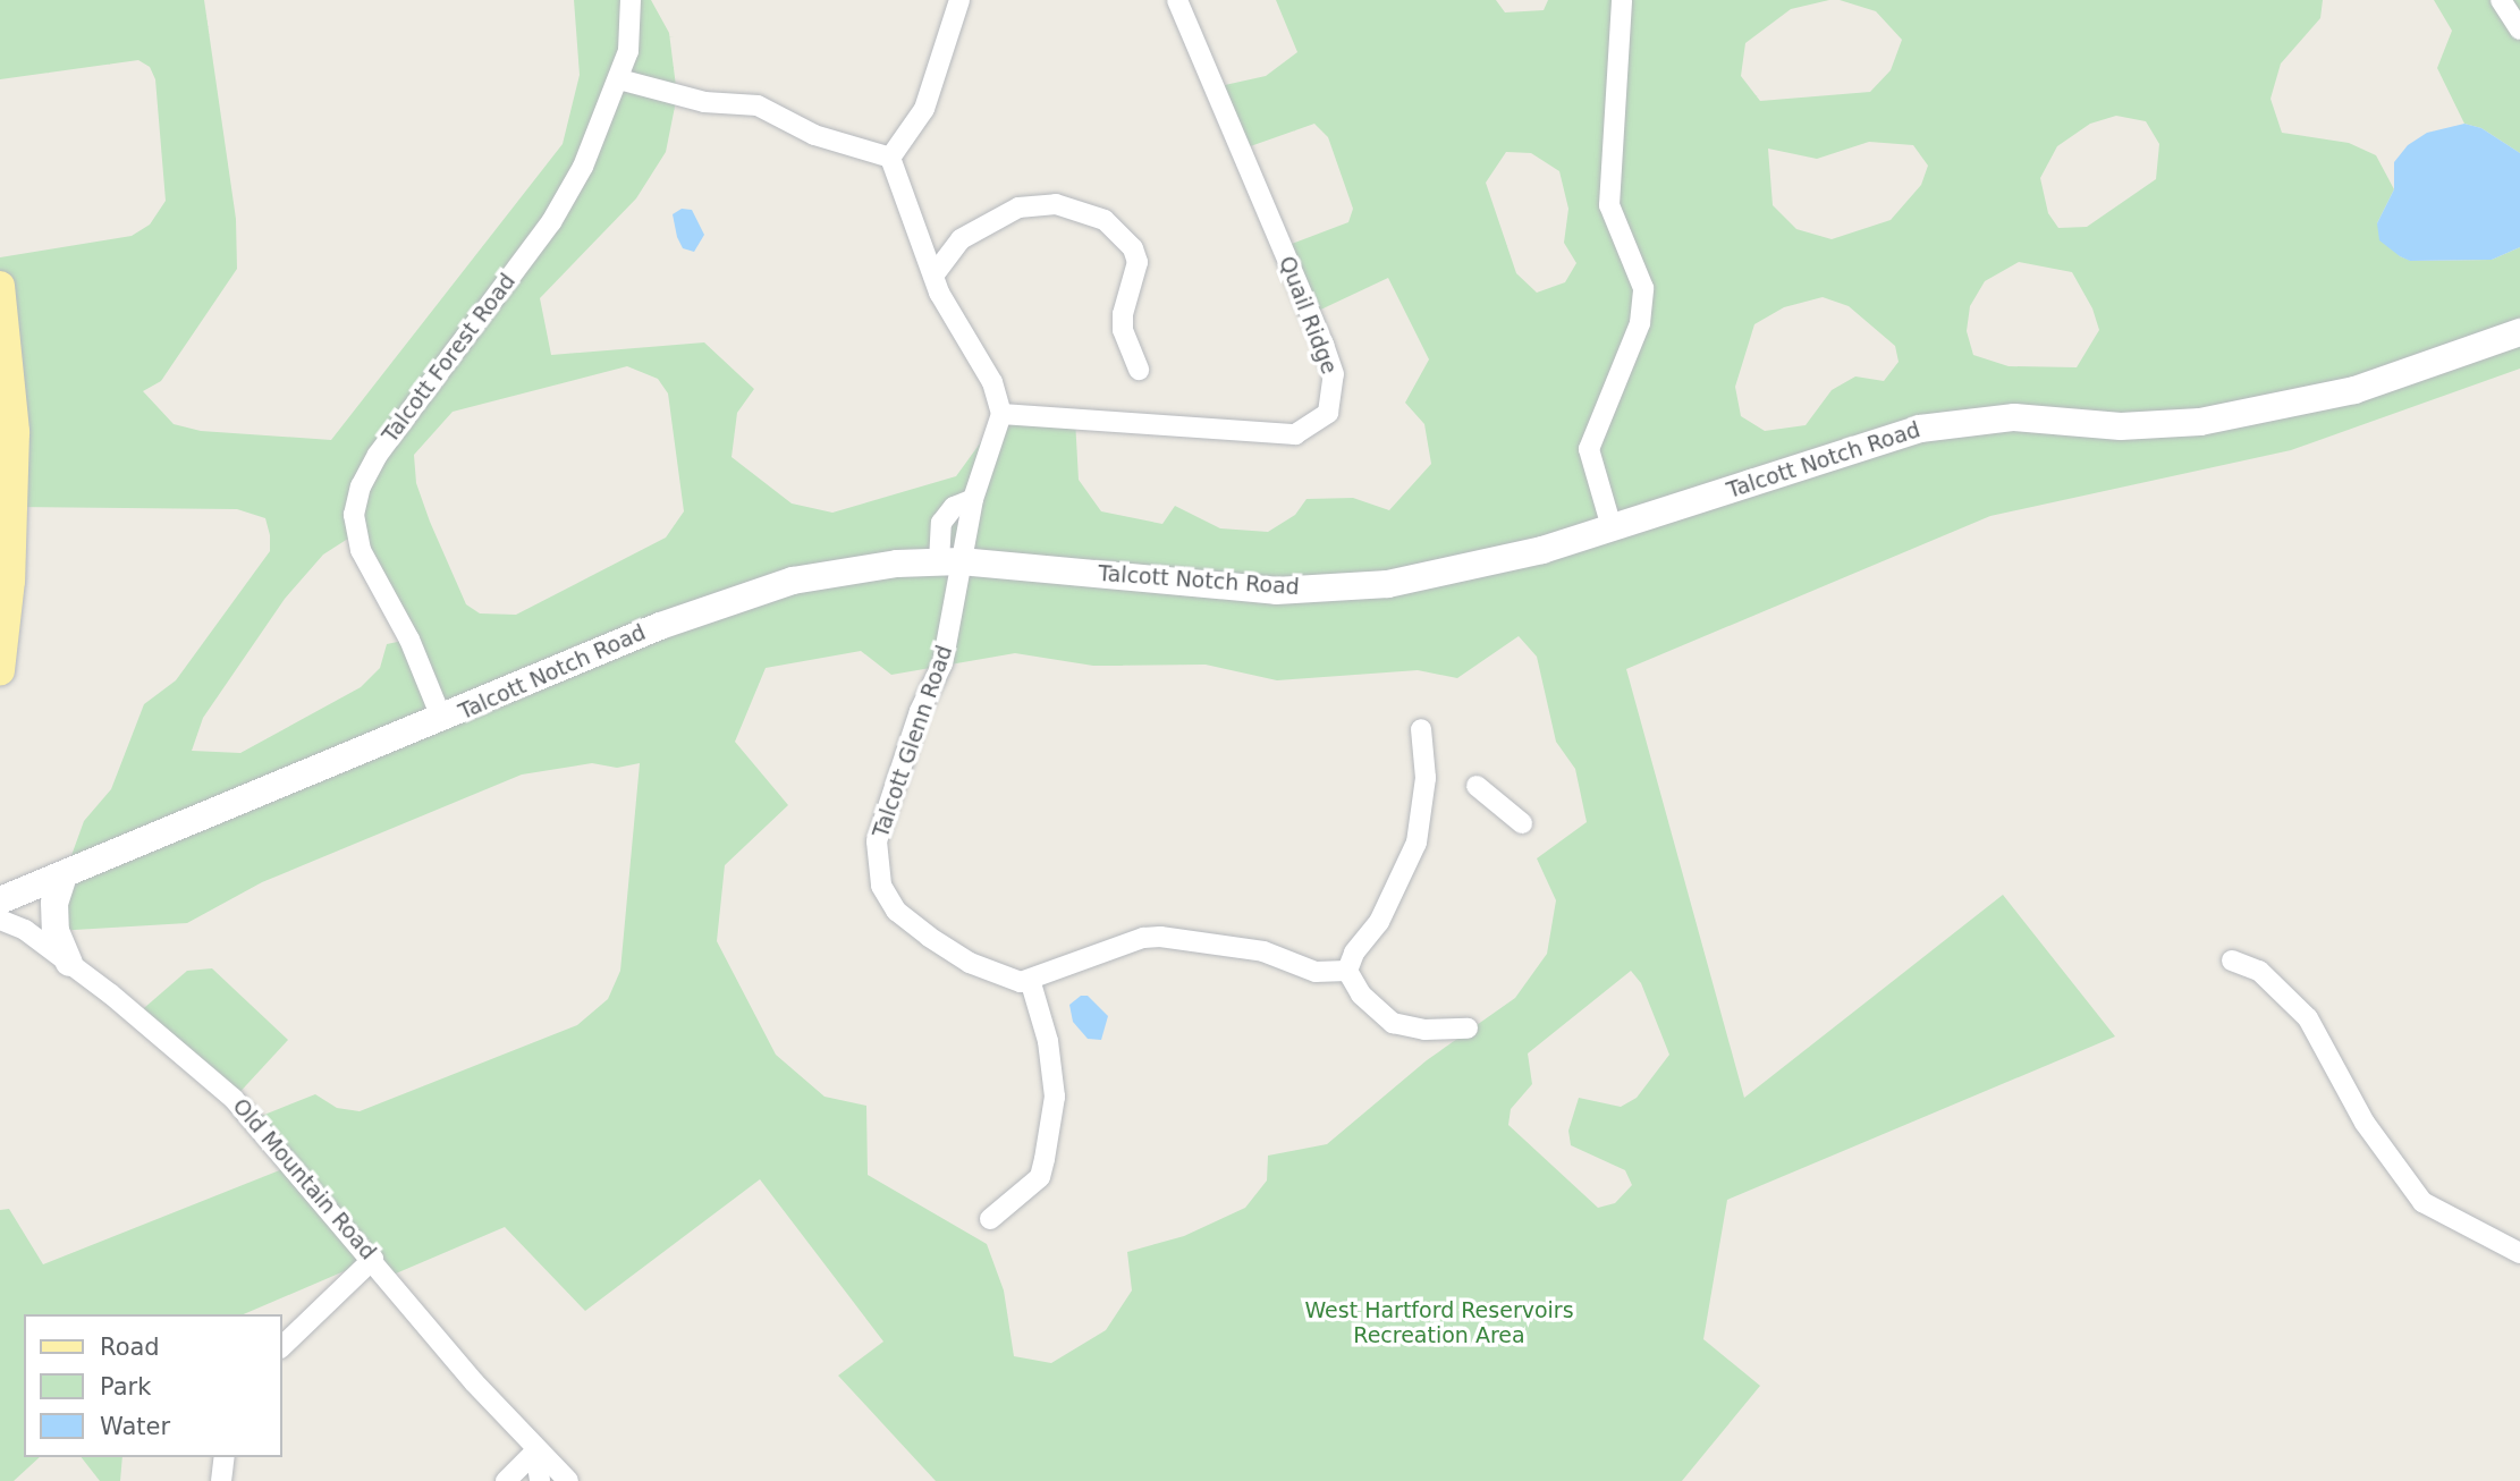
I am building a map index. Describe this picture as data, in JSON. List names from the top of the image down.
{
  "streets": {
    "street": [
      "Quail Ridge",
      "Talcott Forest Road",
      "Talcott Notch Road",
      "Talcott Glenn Road",
      "Old Mountain Road"
    ]
  },
  "crossings": [
    ["Quail Ridge", "Talcott Glenn Road"],
    ["Talcott Forest Road", "Talcott Notch Road"],
    ["Talcott Notch Road", "Talcott Glenn Road"]
  ],
  "parks": ["West Hartford Reservoirs Recreation Area"],
  "legend": ["Road", "Park", "Water"]
}
